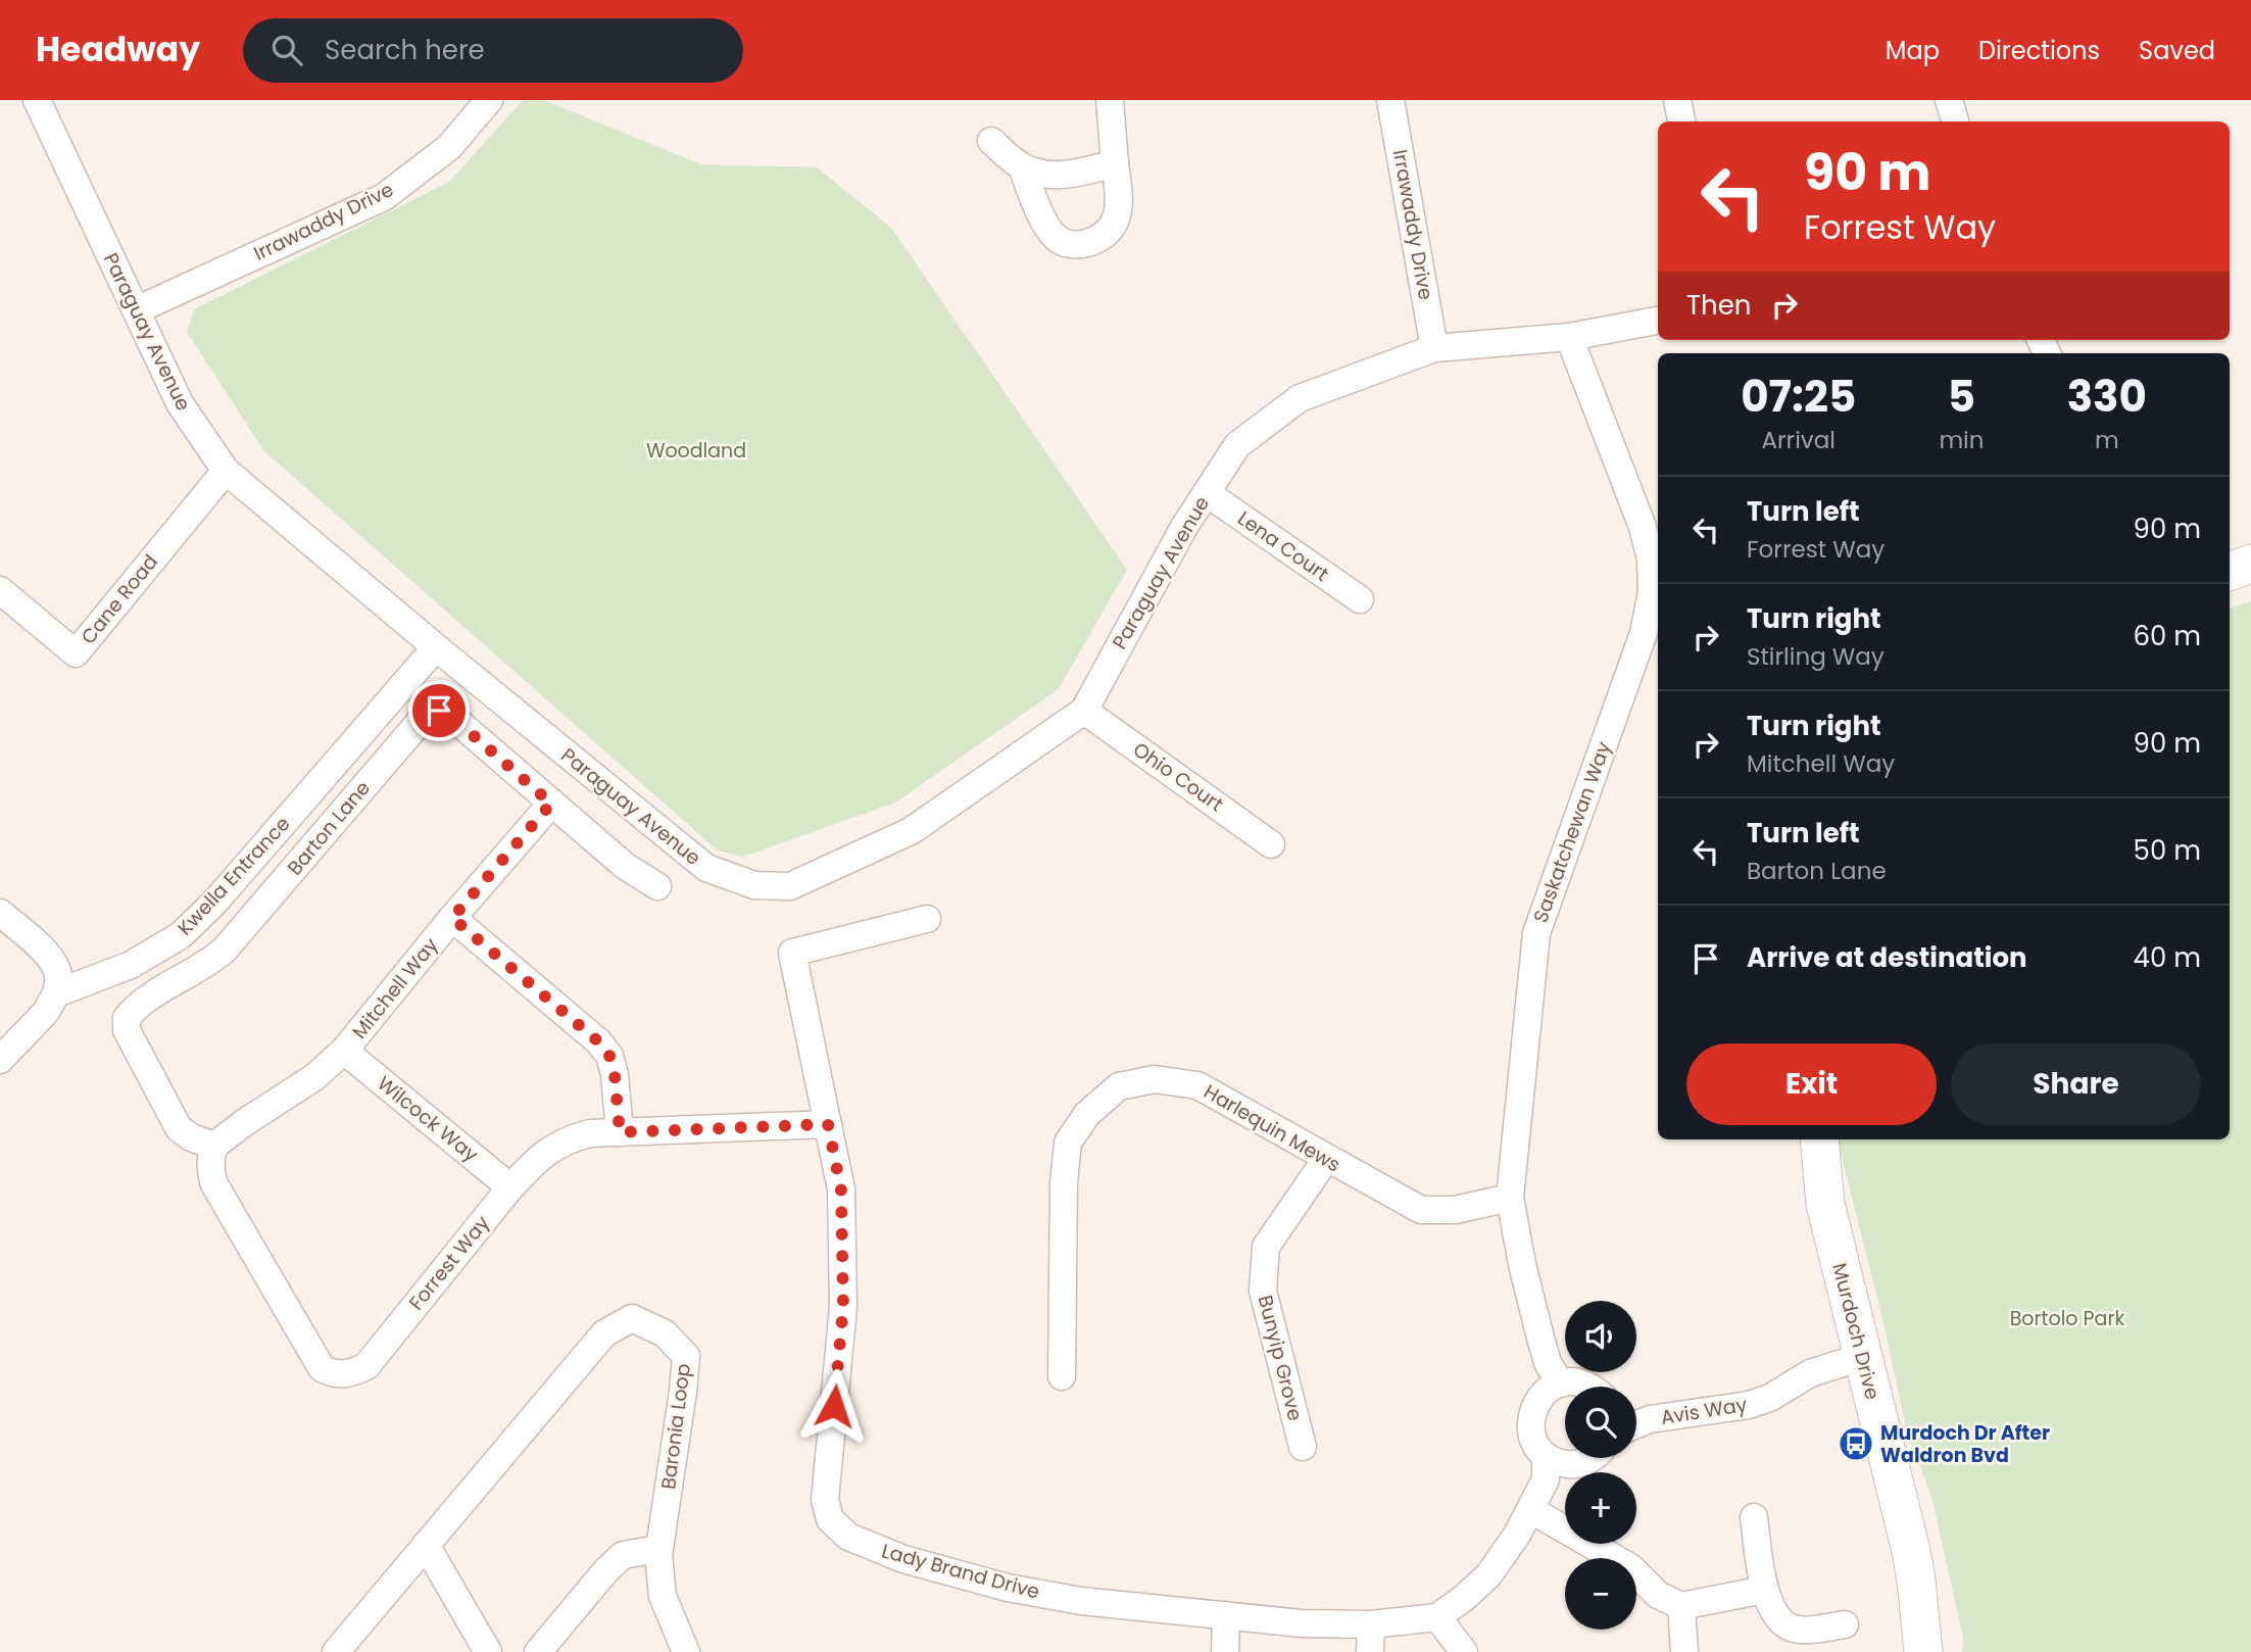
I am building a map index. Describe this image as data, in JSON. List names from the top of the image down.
{
  "streets": {
    "main road": ["Murdoch Drive"],
    "street": [
      "Irrawaddy Drive",
      "Paraguay Avenue",
      "Lena Court",
      "Cane Road",
      "Ohio Court",
      "Barton Lane",
      "Saskatchewan Way",
      "Kwella Entrance",
      "Mitchell Way",
      "Wilcock Way",
      "Harlequin Mews",
      "Forrest Way",
      "Bunyip Grove",
      "Avis Way",
      "Baronia Loop",
      "Lady Brand Drive"
    ]
  },
  "crossings": [
    ["Irrawaddy Drive", "Paraguay Avenue"],
    ["Paraguay Avenue", "Lena Court"],
    ["Paraguay Avenue", "Cane Road"],
    ["Paraguay Avenue", "Ohio Court"],
    ["Paraguay Avenue", "Saskatchewan Way"],
    ["Paraguay Avenue", "Kwella Entrance"],
    ["Barton Lane", "Mitchell Way"],
    ["Barton Lane", "Forrest Way"],
    ["Saskatchewan Way", "Harlequin Mews"],
    ["Mitchell Way", "Wilcock Way"],
    ["Mitchell Way", "Forrest Way"],
    ["Wilcock Way", "Forrest Way"],
    ["Harlequin Mews", "Bunyip Grove"],
    ["Forrest Way", "Lady Brand Drive"],
    ["Murdoch Drive", "Avis Way"]
  ],
  "parks": ["Woodland", "Bortolo Park"],
  "places": {
    "bus stop": ["Murdoch Dr After Waldron Bvd"]
  },
  "page": {
    "header": "Headway",
    "search": "Search here",
    "nav": ["Map", "Directions", "Saved"],
    "turn": ["90 m", "Forrest Way"],
    "then": "Then",
    "eta": [
      "07:25",
      "Arrival",
      "5",
      "min",
      "330",
      "m"
    ],
    "list": [
      {
        "name": "Turn left",
        "note": "Forrest Way",
        "value": "90 m"
      },
      {
        "name": "Turn right",
        "note": "Stirling Way",
        "value": "60 m"
      },
      {
        "name": "Turn right",
        "note": "Mitchell Way",
        "value": "90 m"
      },
      {
        "name": "Turn left",
        "note": "Barton Lane",
        "value": "50 m"
      },
      {
        "name": "Arrive at destination",
        "value": "40 m"
      }
    ],
    "buttons": ["Exit", "Share"],
    "map_buttons": ["+", "−"]
  }
}
